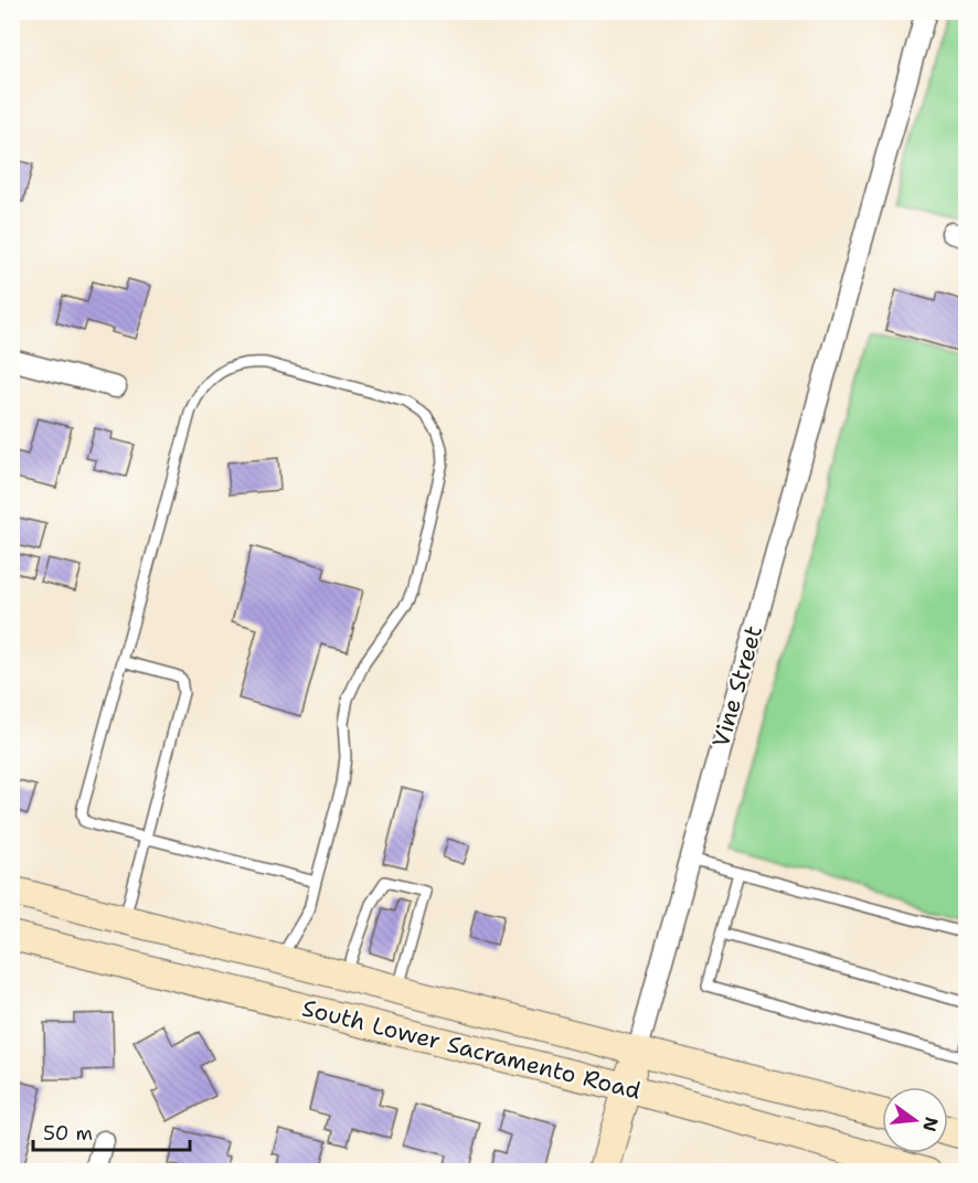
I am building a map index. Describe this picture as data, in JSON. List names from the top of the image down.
{
  "streets": {
    "main road": ["Vine Street", "South Lower Sacramento Road"]
  },
  "crossings": [
    ["Vine Street", "South Lower Sacramento Road"]
  ],
  "scale_bar": "50 m",
  "north": "right"
}
